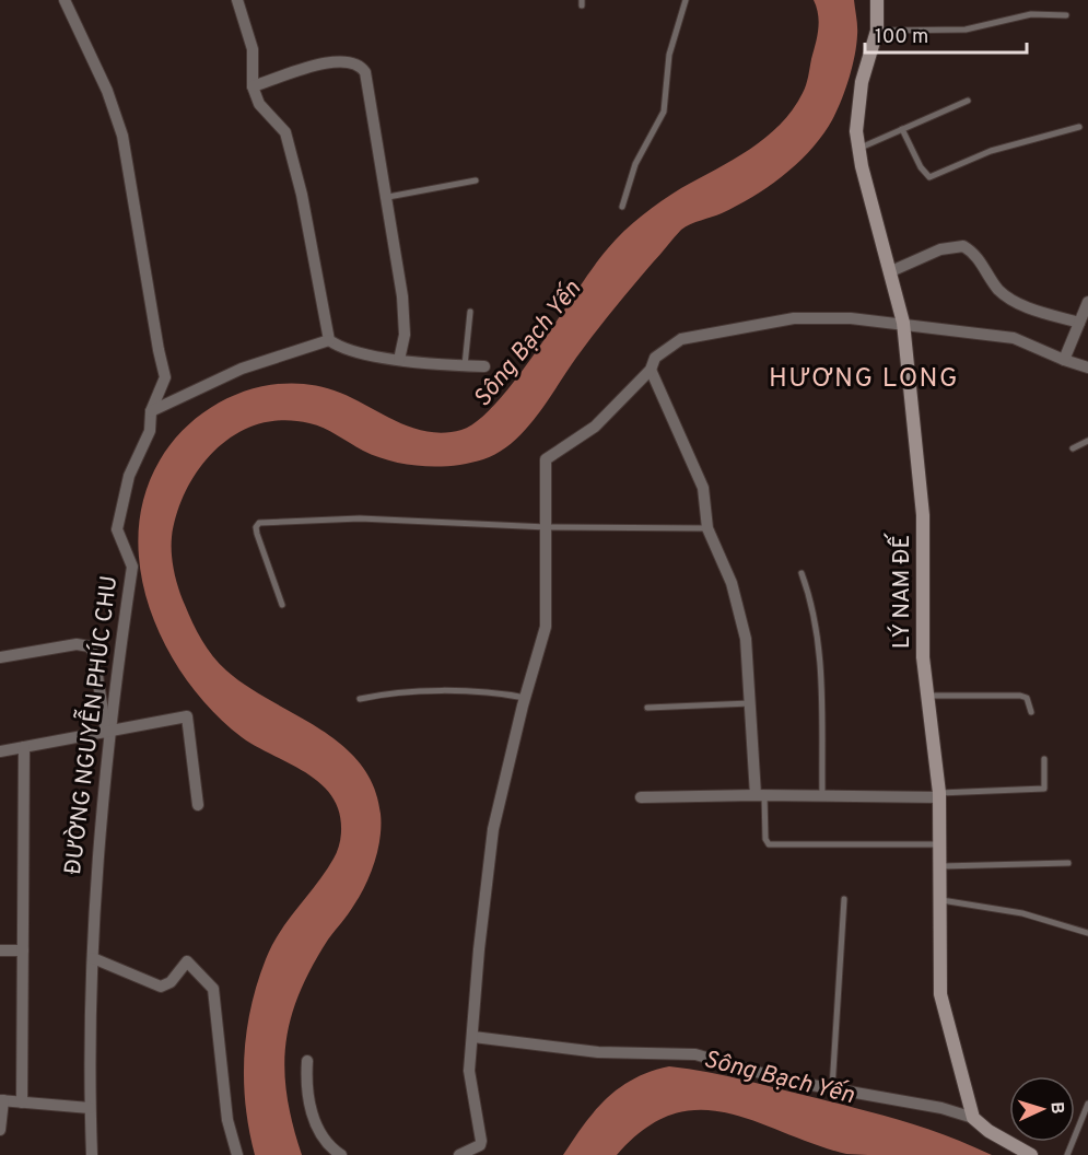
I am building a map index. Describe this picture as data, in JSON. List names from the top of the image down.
{
  "streets": {
    "street": ["LÝ NAM ĐẾ", "ĐƯỜNG NGUYỄN PHÚC CHU"]
  },
  "districts": ["HƯƠNG LONG"],
  "water": ["Sông Bạch Yến"],
  "scale_bar": "100 m",
  "north": "right"
}
